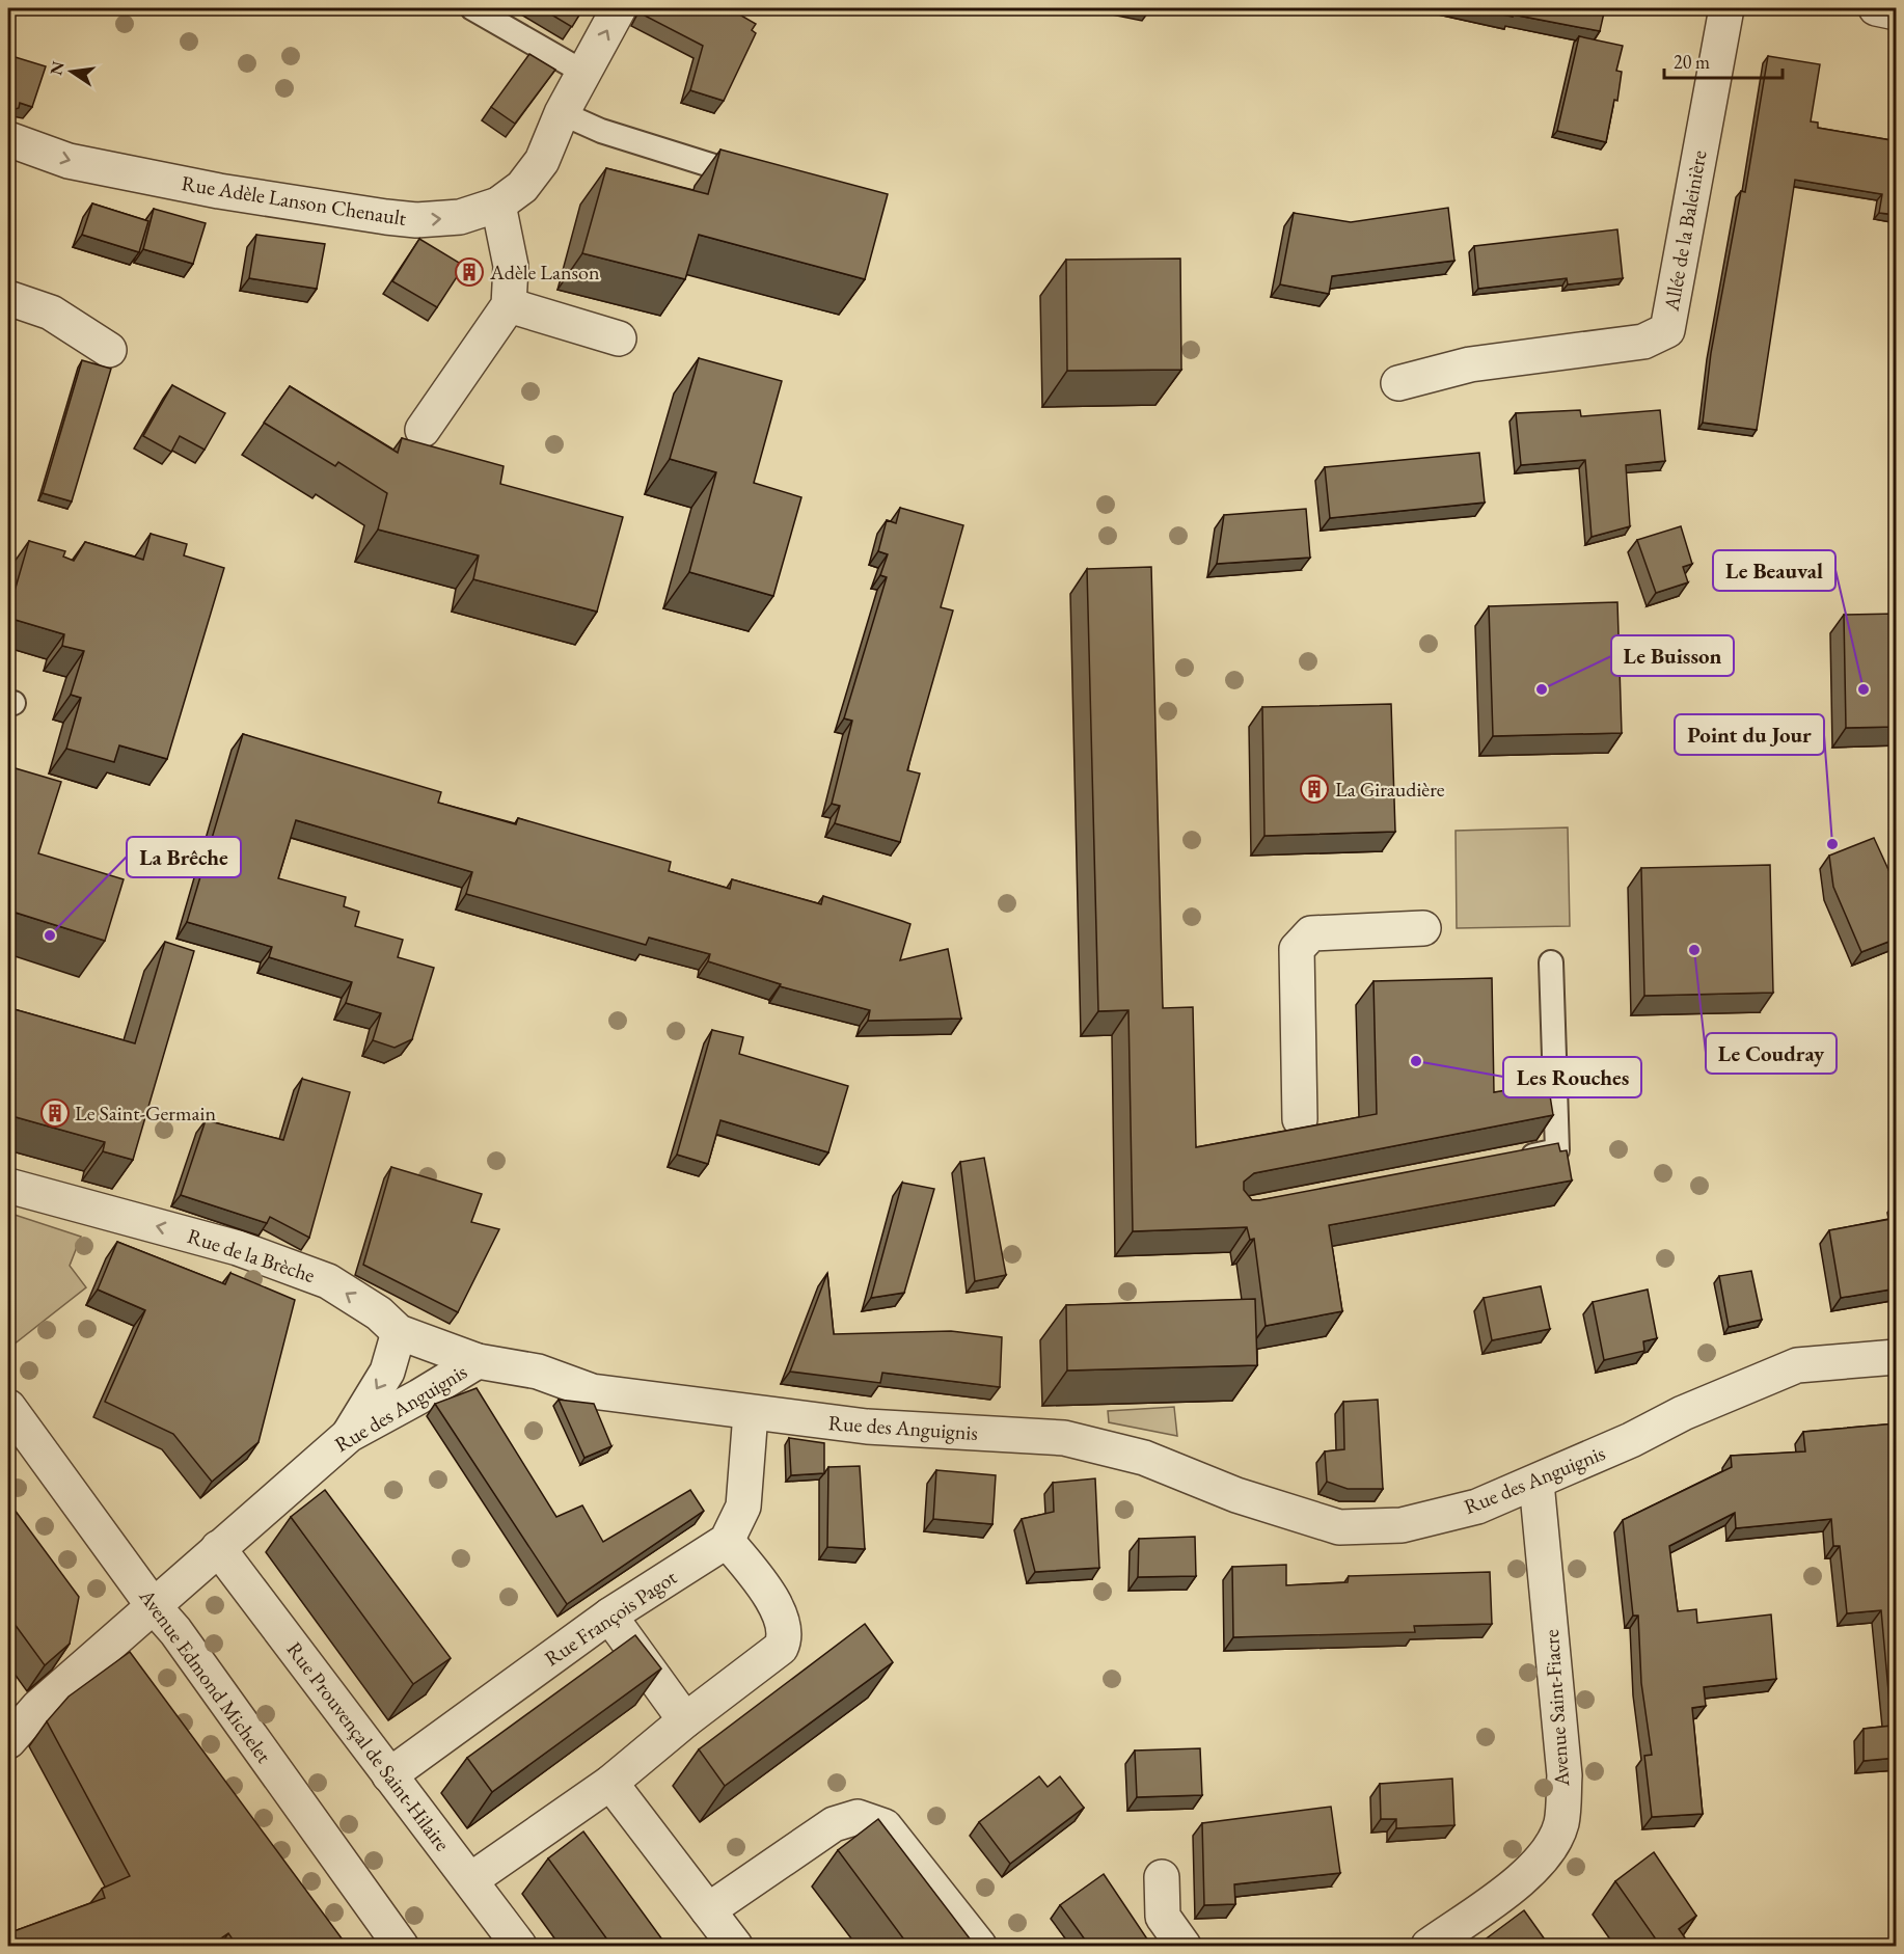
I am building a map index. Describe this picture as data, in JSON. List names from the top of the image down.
{
  "streets": {
    "street": [
      "Rue Adèle Lanson Chenault",
      "Allée de la Baleinière",
      "Rue de la Brèche",
      "Rue des Anguignis",
      "Rue François Pagot",
      "Avenue Edmond Michelet",
      "Avenue Saint-Fiacre",
      "Rue Prouvençal de Saint-Hilaire"
    ]
  },
  "crossings": [
    ["Rue de la Brèche", "Rue des Anguignis"],
    ["Rue des Anguignis", "Avenue Edmond Michelet"],
    ["Rue des Anguignis", "Avenue Saint-Fiacre"],
    ["Rue des Anguignis", "Rue Prouvençal de Saint-Hilaire"],
    ["Rue François Pagot", "Rue Prouvençal de Saint-Hilaire"]
  ],
  "one_way": ["Rue Adèle Lanson Chenault", "Rue de la Brèche"],
  "places": {
    "building": ["Adèle Lanson", "La Giraudière", "Le Saint-Germain"],
    "other": [
      "Le Buisson",
      "Le Beauval",
      "Point du Jour",
      "La Brêche",
      "Le Coudray",
      "Les Rouches"
    ]
  },
  "scale_bar": "20 m",
  "north": "left"
}
